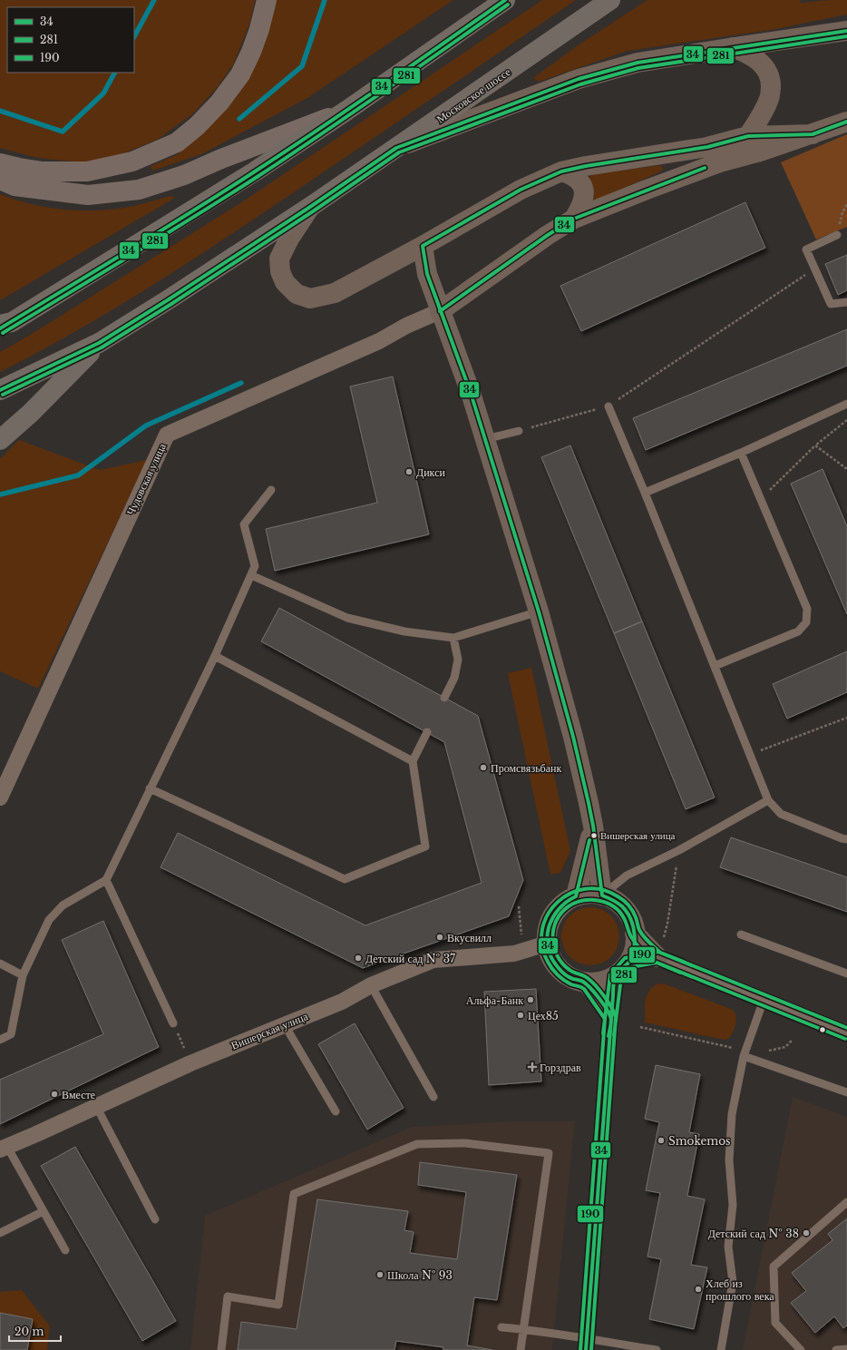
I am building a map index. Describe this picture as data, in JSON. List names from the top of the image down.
{
  "streets": {
    "highway": ["Московское шоссе"],
    "street": ["Чудовская улица", "Вишерская улица"]
  },
  "places": {
    "other": [
      "Дикси",
      "Промсвязьбанк",
      "Вишерская улица",
      "Вкусвилл",
      "Детский сад № 37",
      "Альфа-Банк",
      "Цех85",
      "Вместе",
      "Smokemos",
      "Детский сад № 38",
      "Школа № 93",
      "Хлеб из прошлого века"
    ],
    "health": ["Горздрав"]
  },
  "lines": ["transit line 34", "transit line 281", "transit line 190"],
  "legend": ["34", "281", "190"],
  "scale_bar": "20 m"
}
